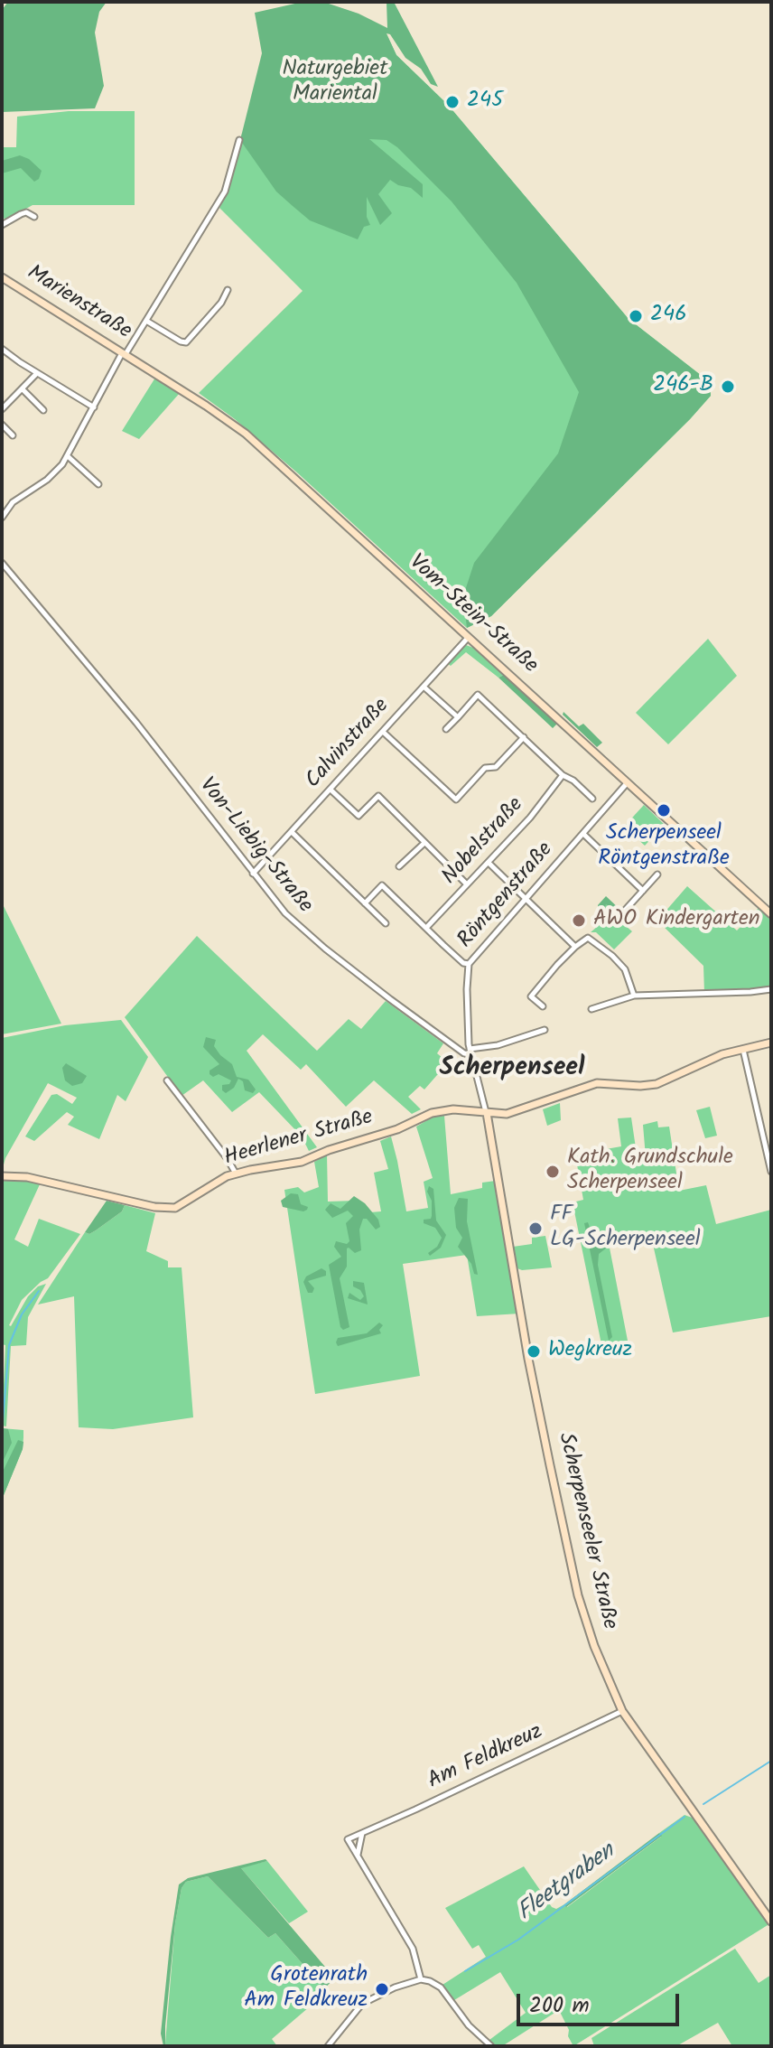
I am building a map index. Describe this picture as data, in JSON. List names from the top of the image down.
{
  "streets": {
    "main road": [
      "Marienstraße",
      "Vom-Stein-Straße",
      "Heerlener Straße",
      "Scherpenseeler Straße"
    ],
    "street": [
      "Calvinstraße",
      "Nobelstraße",
      "Von-Liebig-Straße",
      "Röntgenstraße",
      "Am Feldkreuz"
    ]
  },
  "crossings": [
    ["Marienstraße", "Vom-Stein-Straße"],
    ["Vom-Stein-Straße", "Calvinstraße"],
    ["Vom-Stein-Straße", "Röntgenstraße"],
    ["Calvinstraße", "Von-Liebig-Straße"],
    ["Von-Liebig-Straße", "Röntgenstraße"],
    ["Heerlener Straße", "Scherpenseeler Straße"],
    ["Scherpenseeler Straße", "Am Feldkreuz"]
  ],
  "districts": ["Scherpenseel"],
  "water": ["Fleetgraben"],
  "parks": ["Naturgebiet Mariental"],
  "places": [
    "245",
    "246",
    "246-B",
    "Scherpenseel Röntgenstraße",
    "AWO Kindergarten",
    "Kath. Grundschule Scherpenseel",
    "FF LG-Scherpenseel",
    "Wegkreuz",
    "Grotenrath Am Feldkreuz"
  ],
  "scale_bar": "200 m"
}
